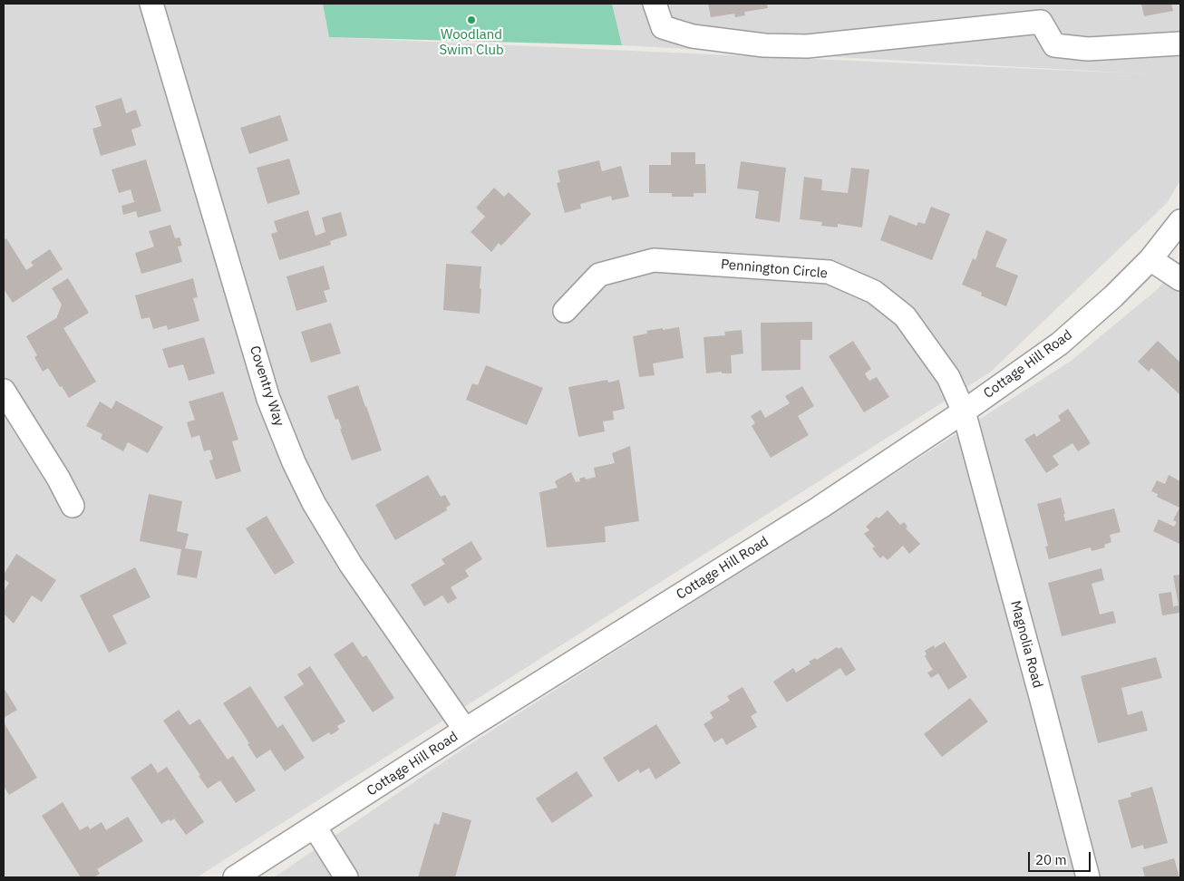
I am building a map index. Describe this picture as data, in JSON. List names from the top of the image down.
{
  "streets": {
    "street": [
      "Pennington Circle",
      "Cottage Hill Road",
      "Coventry Way",
      "Magnolia Road"
    ]
  },
  "crossings": [
    ["Pennington Circle", "Cottage Hill Road"],
    ["Pennington Circle", "Magnolia Road"],
    ["Cottage Hill Road", "Coventry Way"],
    ["Cottage Hill Road", "Magnolia Road"]
  ],
  "places": ["Woodland Swim Club"],
  "scale_bar": "20 m"
}
